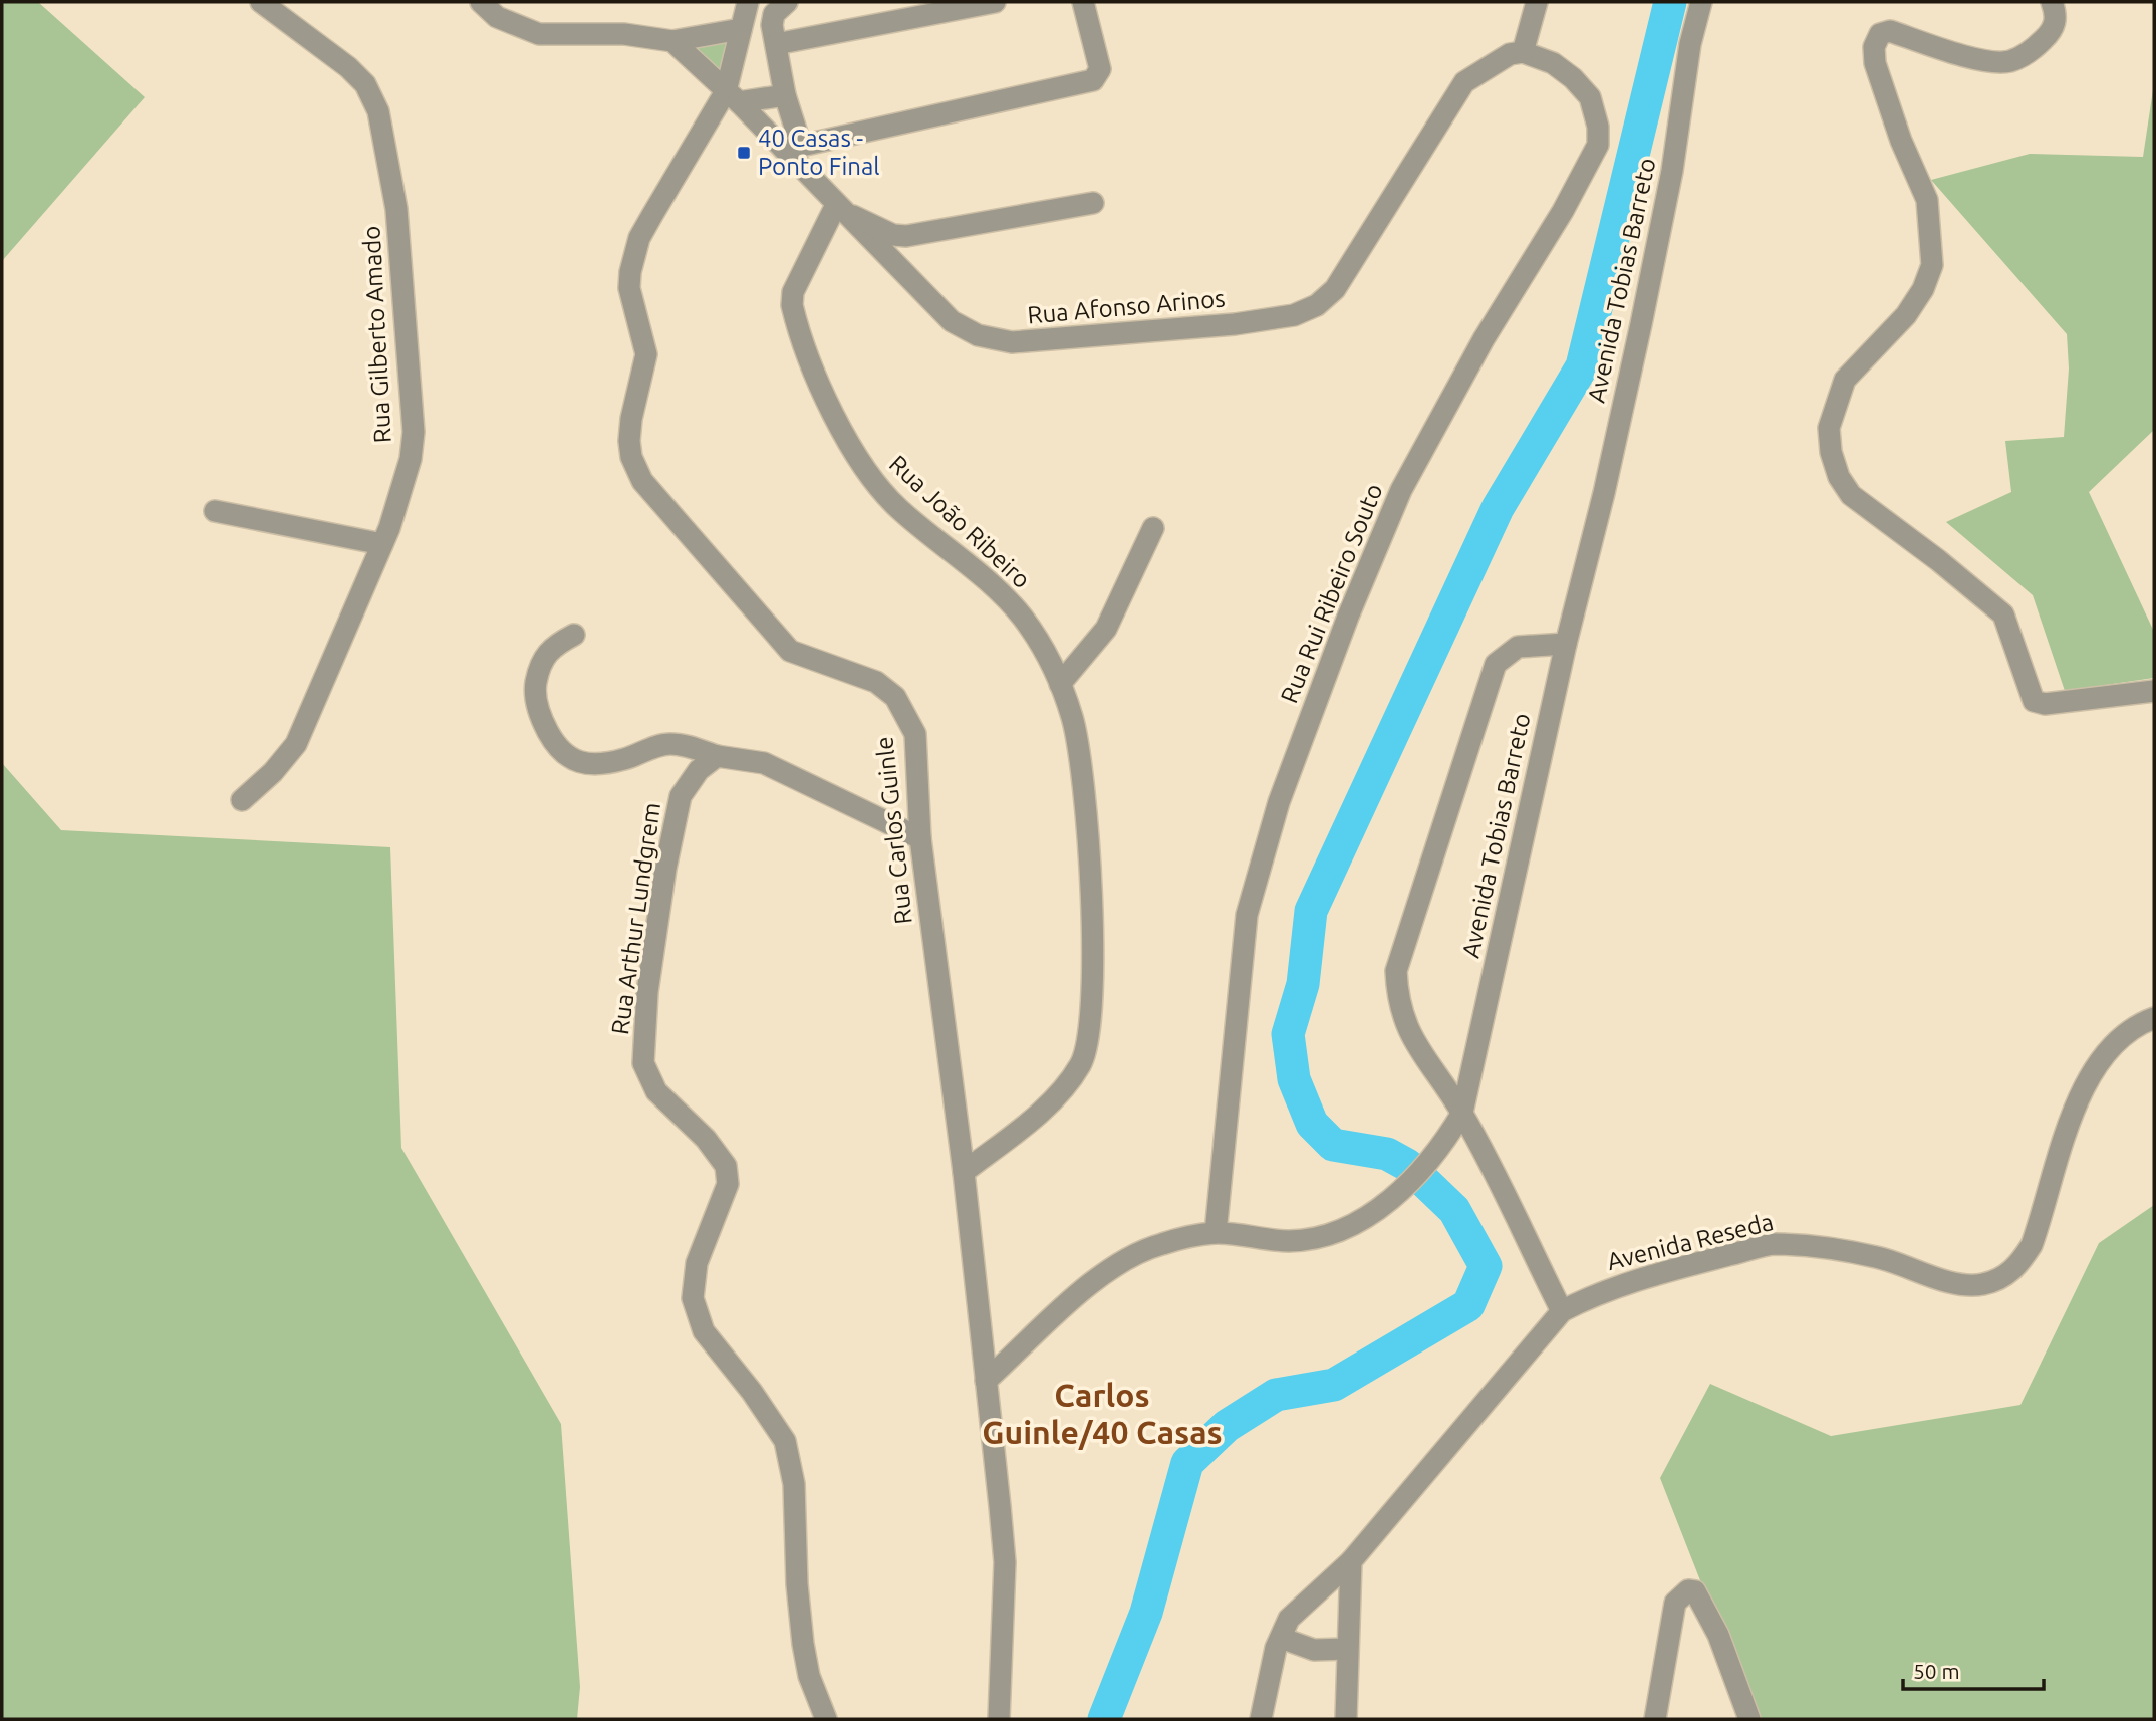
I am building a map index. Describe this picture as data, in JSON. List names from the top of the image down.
{
  "streets": {
    "street": [
      "Avenida Tobias Barreto",
      "Rua Afonso Arinos",
      "Rua Gilberto Amado",
      "Rua João Ribeiro",
      "Rua Rui Ribeiro Souto",
      "Rua Carlos Guinle",
      "Rua Arthur Lundgrem",
      "Avenida Reseda"
    ]
  },
  "crossings": [
    ["Avenida Tobias Barreto", "Rua Rui Ribeiro Souto"],
    ["Avenida Tobias Barreto", "Rua Carlos Guinle"],
    ["Rua Afonso Arinos", "Rua João Ribeiro"],
    ["Rua Afonso Arinos", "Rua Rui Ribeiro Souto"],
    ["Rua Afonso Arinos", "Rua Carlos Guinle"],
    ["Rua João Ribeiro", "Rua Carlos Guinle"]
  ],
  "districts": ["Carlos Guinle/40 Casas"],
  "places": {
    "transit": ["40 Casas - Ponto Final"]
  },
  "scale_bar": "50 m"
}
